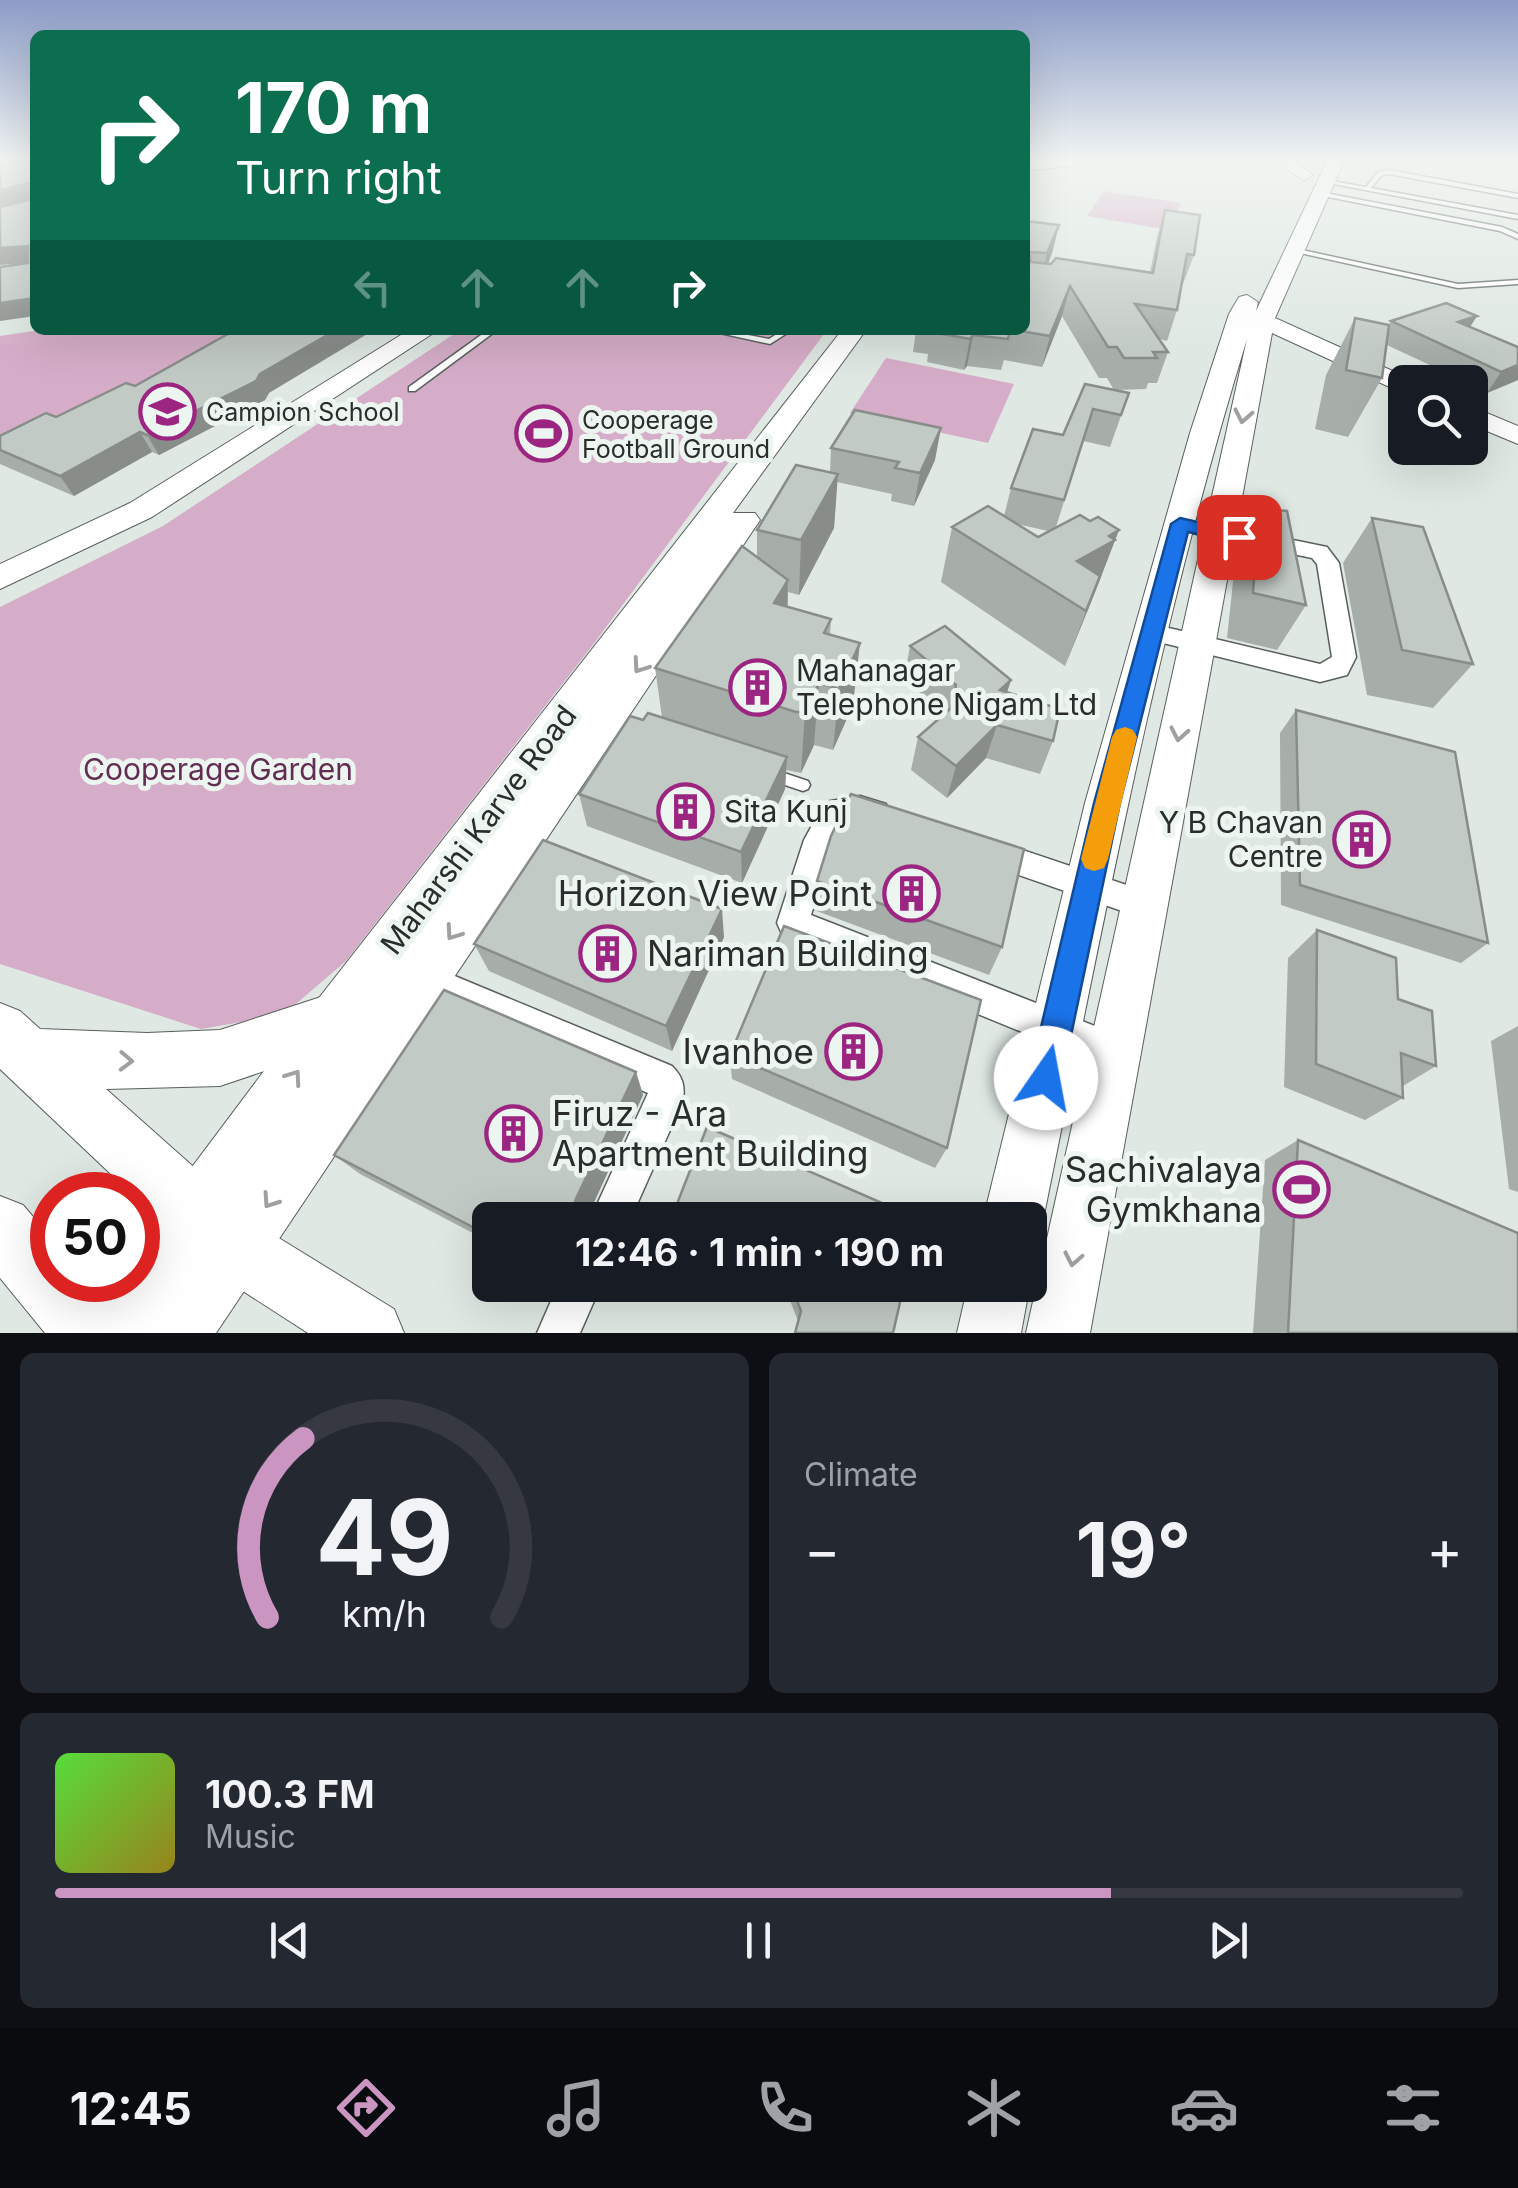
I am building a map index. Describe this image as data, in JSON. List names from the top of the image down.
{
  "streets": {
    "main road": ["Maharshi Karve Road"]
  },
  "parks": ["Cooperage Garden"],
  "places": {
    "school or university": ["Campion School"],
    "sports": ["Cooperage Football Ground", "Sachivalaya Gymkhana"],
    "building": [
      "Mahanagar Telephone Nigam Ltd",
      "Sita Kunj",
      "Y B Chavan Centre",
      "Horizon View Point",
      "Nariman Building",
      "Ivanhoe",
      "Firuz - Ara Apartment Building"
    ]
  },
  "page": {
    "turn": ["170 m", "Turn right"],
    "limit": "50",
    "trip": "12:46 · 1 min · 190 m",
    "tile": "Climate",
    "heat": ["−", "19°", "+"],
    "song": ["100.3 FM", "Music"],
    "tabs": "12:45",
    "gauge": ["49", "km/h"]
  }
}
